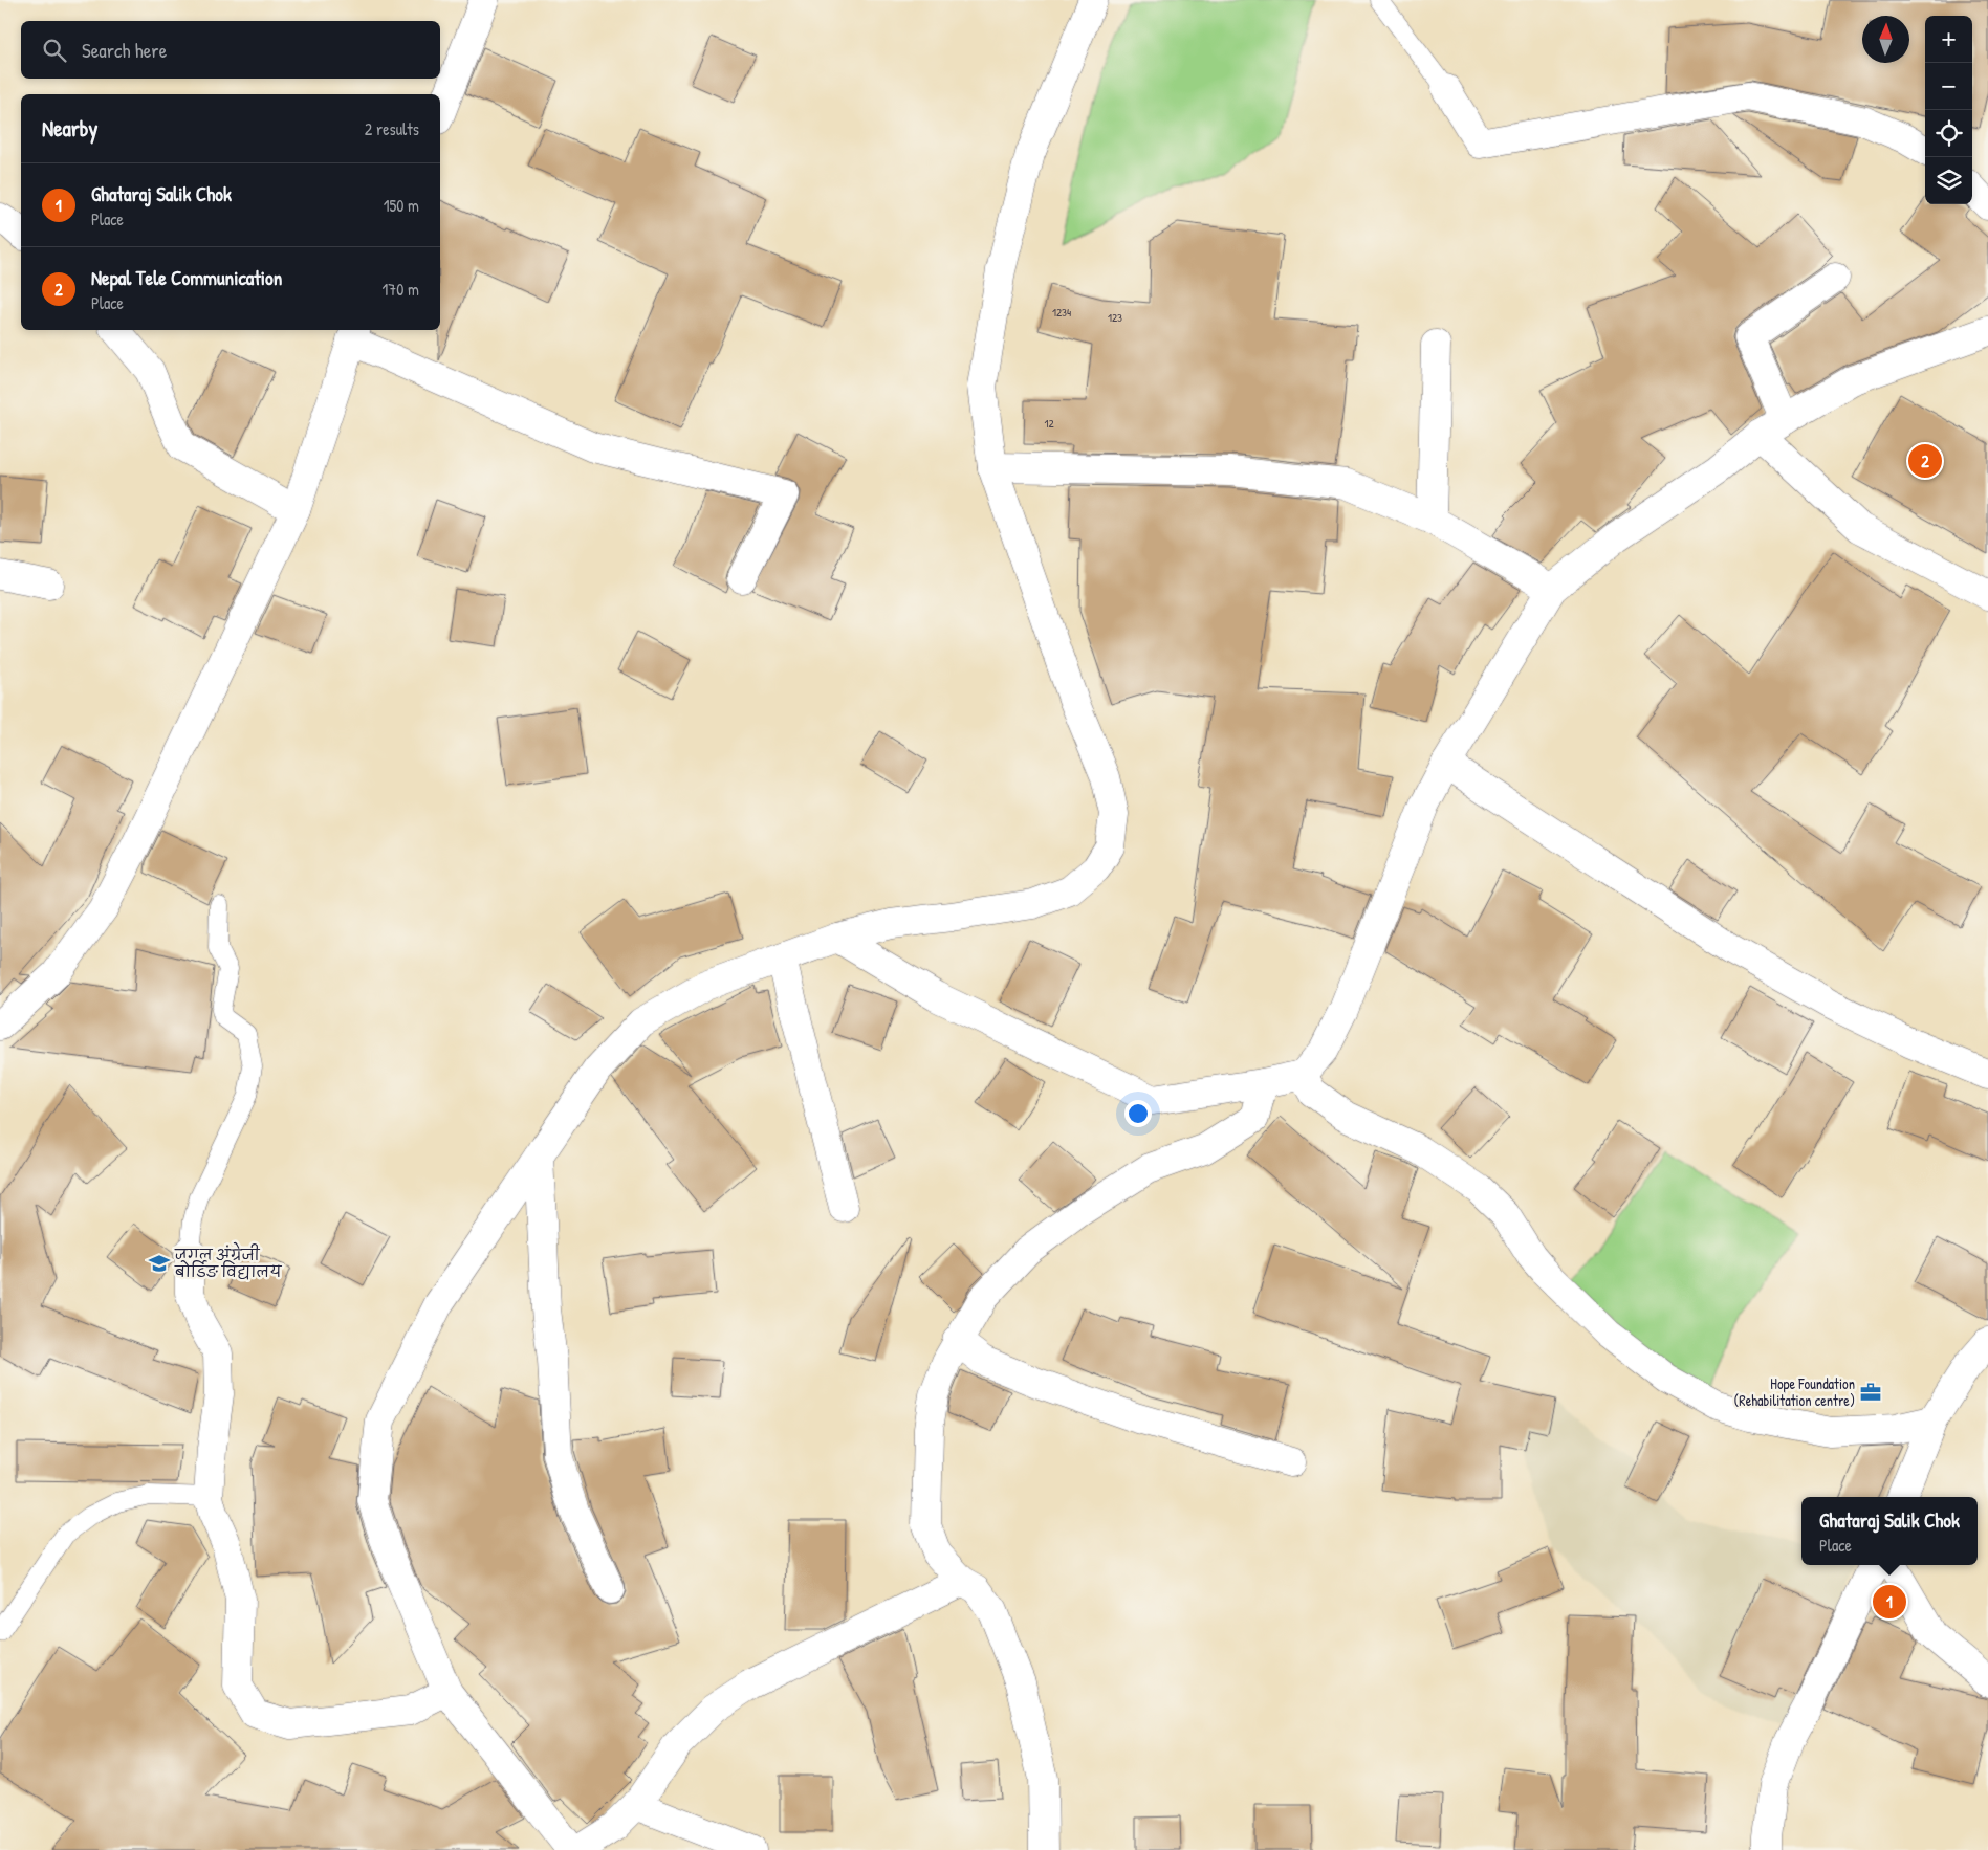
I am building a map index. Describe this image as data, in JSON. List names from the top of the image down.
{
  "places": {
    "school or university": ["जुगल अंग्रेजी बोर्डिङ विद्यालय"],
    "office": ["Hope Foundation (Rehabilitation centre)"]
  },
  "house_numbers": ["1234", "123", "12"],
  "north": "top",
  "page": {
    "map_buttons": ["+", "−"],
    "search": "Search here",
    "heading": ["Nearby", "2 results"],
    "list": [
      {
        "mark": "1",
        "name": "Ghataraj Salik Chok",
        "note": "Place",
        "value": "150 m"
      },
      {
        "mark": "2",
        "name": "Nepal Tele Communication",
        "note": "Place",
        "value": "170 m"
      }
    ],
    "pins": ["2", "1"],
    "popup": ["Ghataraj Salik Chok", "Place"]
  }
}
